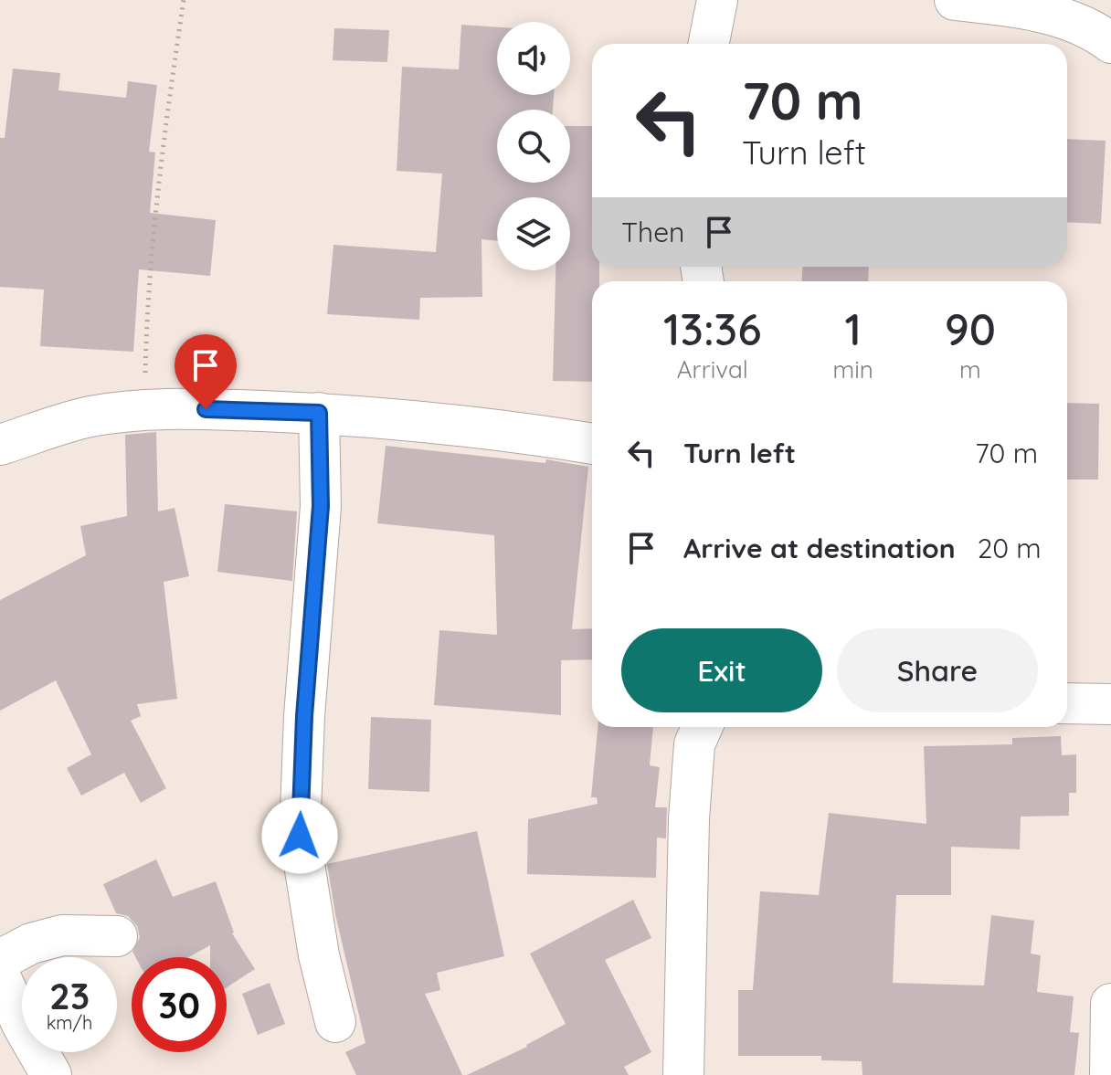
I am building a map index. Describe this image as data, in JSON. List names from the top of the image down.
{
  "page": {
    "turn": ["70 m", "Turn left"],
    "then": "Then",
    "eta": [
      "13:36",
      "Arrival",
      "1",
      "min",
      "90",
      "m"
    ],
    "list": [
      {
        "name": "Turn left",
        "value": "70 m"
      },
      {
        "name": "Arrive at destination",
        "value": "20 m"
      }
    ],
    "buttons": ["Exit", "Share"],
    "speed": "23 km/h",
    "limit": "30"
  }
}
